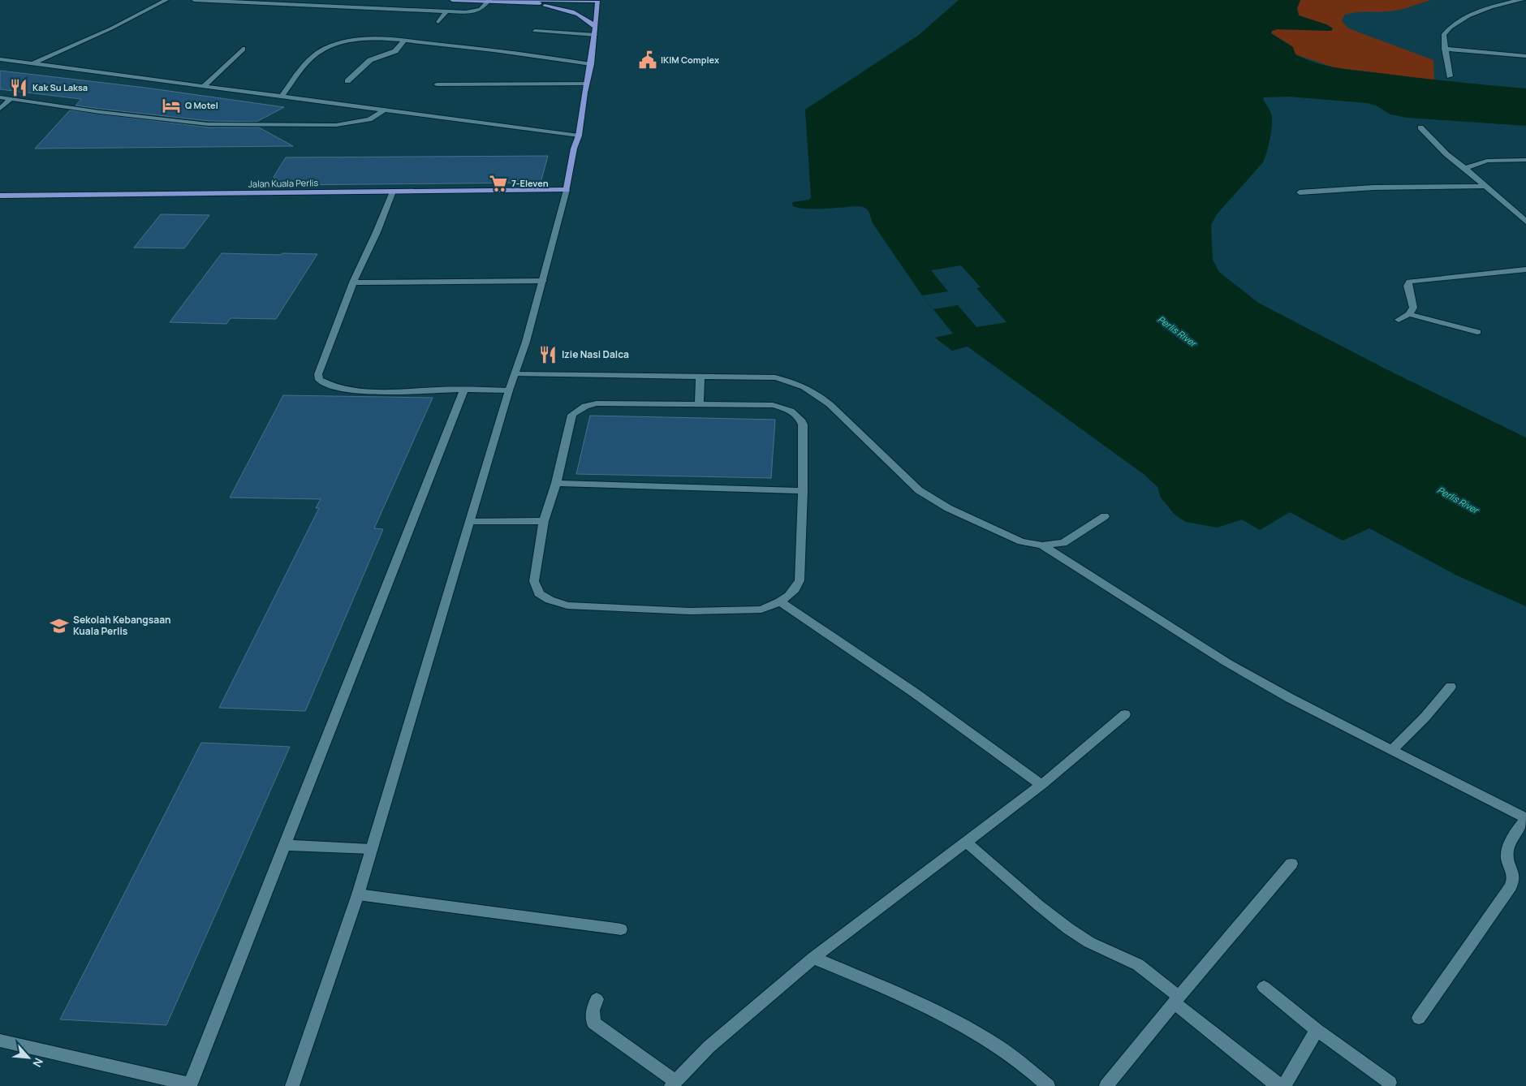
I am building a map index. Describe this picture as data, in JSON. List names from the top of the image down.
{
  "streets": {
    "main road": ["Jalan Kuala Perlis"]
  },
  "water": ["Perlis River"],
  "places": {
    "public building": ["IKIM Complex"],
    "restaurant": ["Kak Su Laksa", "Izie Nasi Dalca"],
    "hotel": ["Q Motel"],
    "supermarket": ["7-Eleven"],
    "school or university": ["Sekolah Kebangsaan Kuala Perlis"]
  },
  "north": "bottom right"
}
